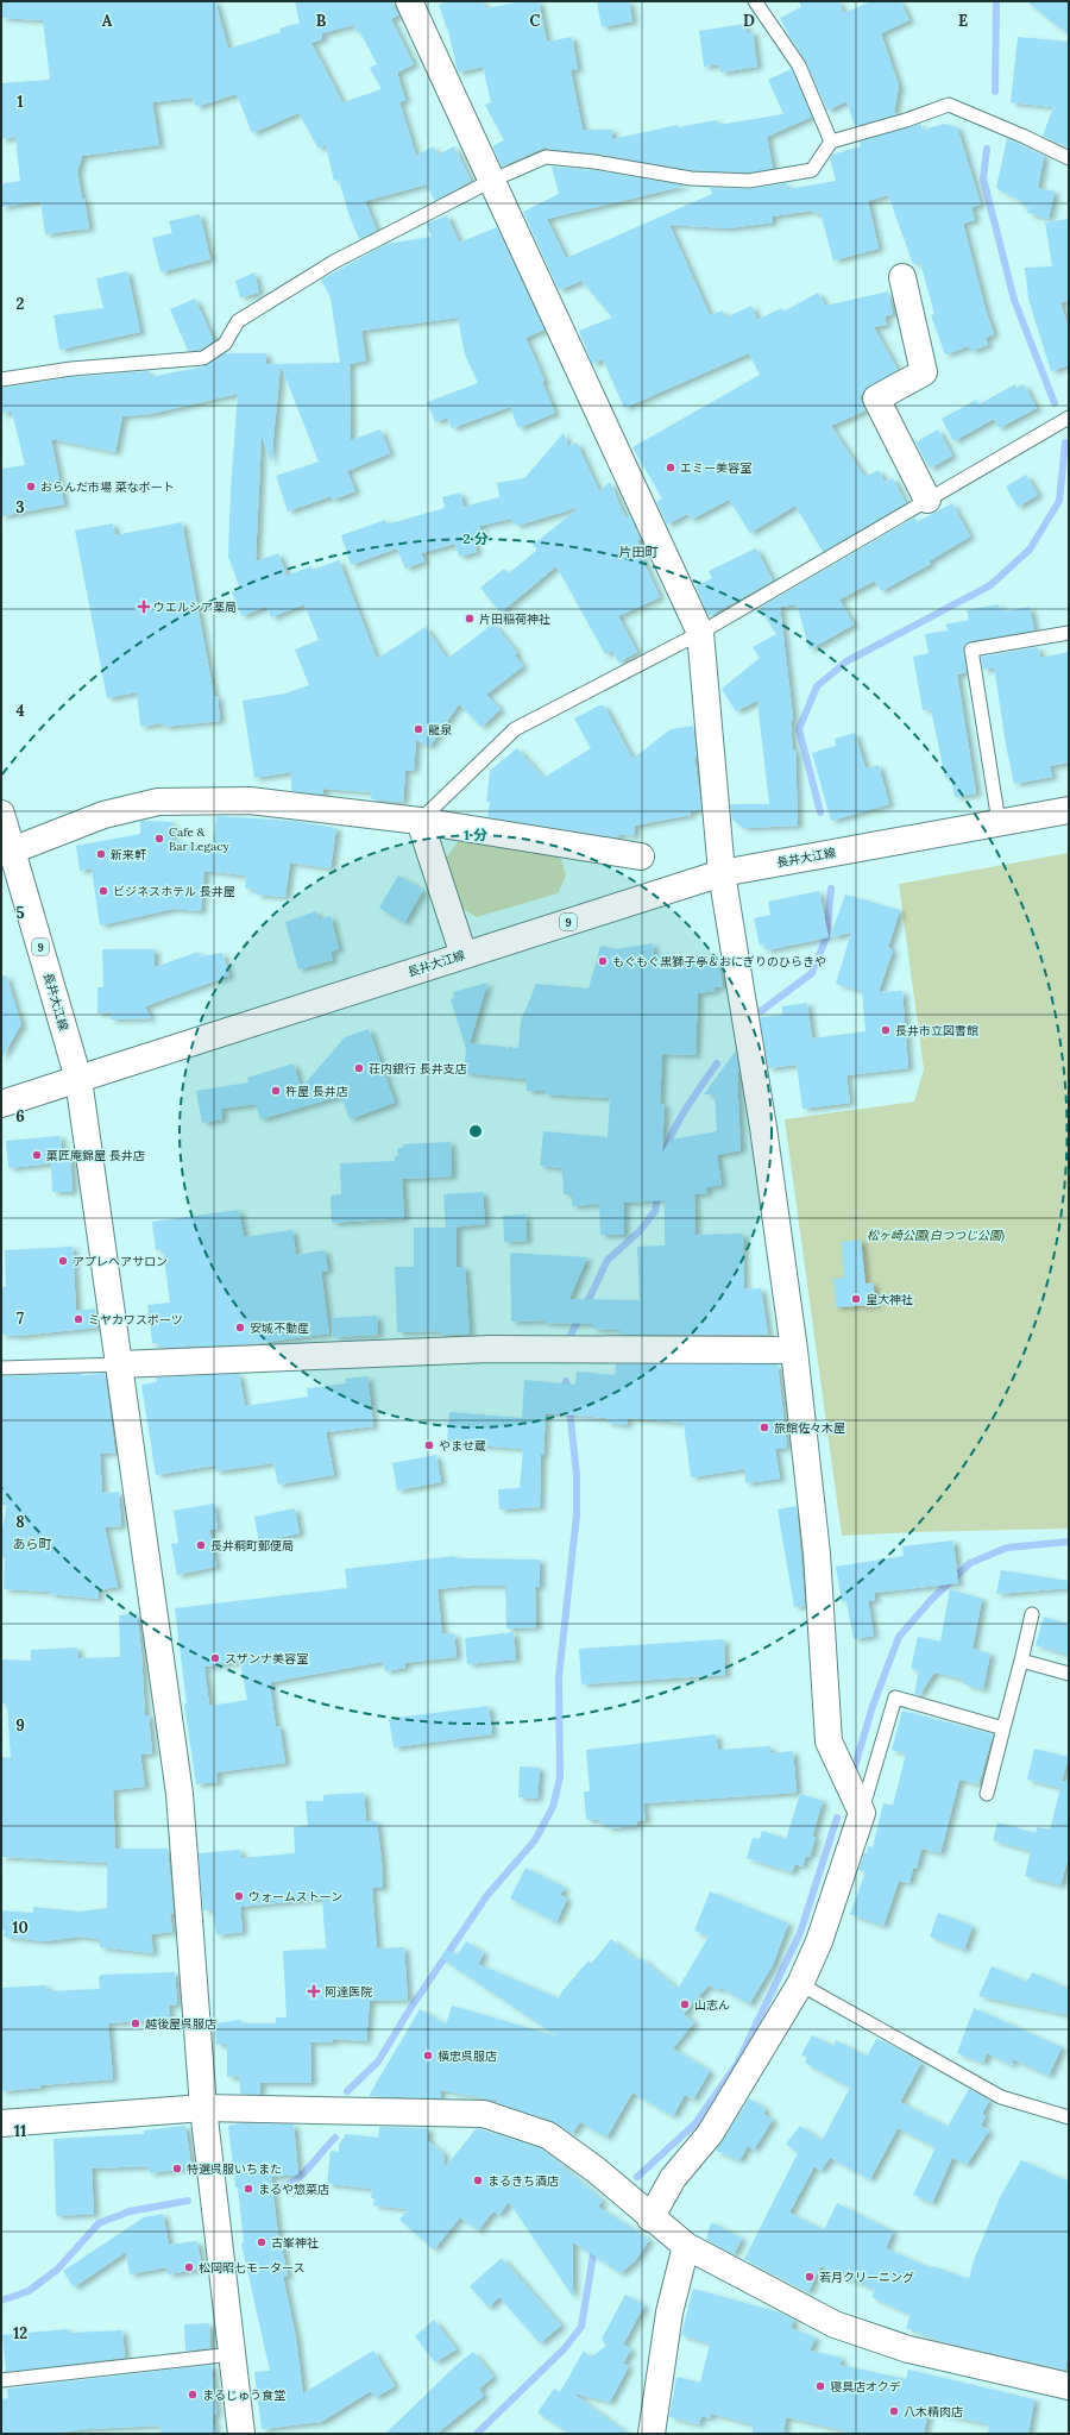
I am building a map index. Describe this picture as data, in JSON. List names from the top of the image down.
{
  "streets": {
    "street": ["長井大江線", "9"]
  },
  "districts": ["片田町", "あら町"],
  "parks": ["松ヶ崎公園(白つつじ公園)"],
  "places": {
    "other": [
      "エミー美容室",
      "おらんだ市場 菜なポート",
      "片田稲荷神社",
      "龍泉",
      "Cafe & Bar Legacy",
      "新来軒",
      "ビジネスホテル 長井屋",
      "もぐもぐ黒獅子亭＆おにぎりのひらきや",
      "長井市立図書館",
      "荘内銀行 長井支店",
      "杵屋 長井店",
      "菓匠庵錦屋 長井店",
      "アプレヘアサロン",
      "皇大神社",
      "ミヤカワスポーツ",
      "安城不動産",
      "旅館佐々木屋",
      "やませ蔵",
      "長井粡町郵便局",
      "スザンナ美容室",
      "ウォームストーン",
      "山志ん",
      "越後屋呉服店",
      "横忠呉服店",
      "特選呉服いちまた",
      "まるきち酒店",
      "まるや惣菜店",
      "古峯神社",
      "松岡昭七モータース",
      "若月クリーニング",
      "寝具店オクデ",
      "まるじゅう食堂",
      "八木精肉店"
    ],
    "health": ["ウエルシア薬局", "阿達医院"]
  },
  "grid": {
    "columns": [
      "A",
      "B",
      "C",
      "D",
      "E"
    ],
    "rows": [
      "1",
      "2",
      "3",
      "4",
      "5",
      "6",
      "7",
      "8",
      "9",
      "10",
      "11",
      "12"
    ]
  },
  "rings": ["2 分", "1 分"]
}
